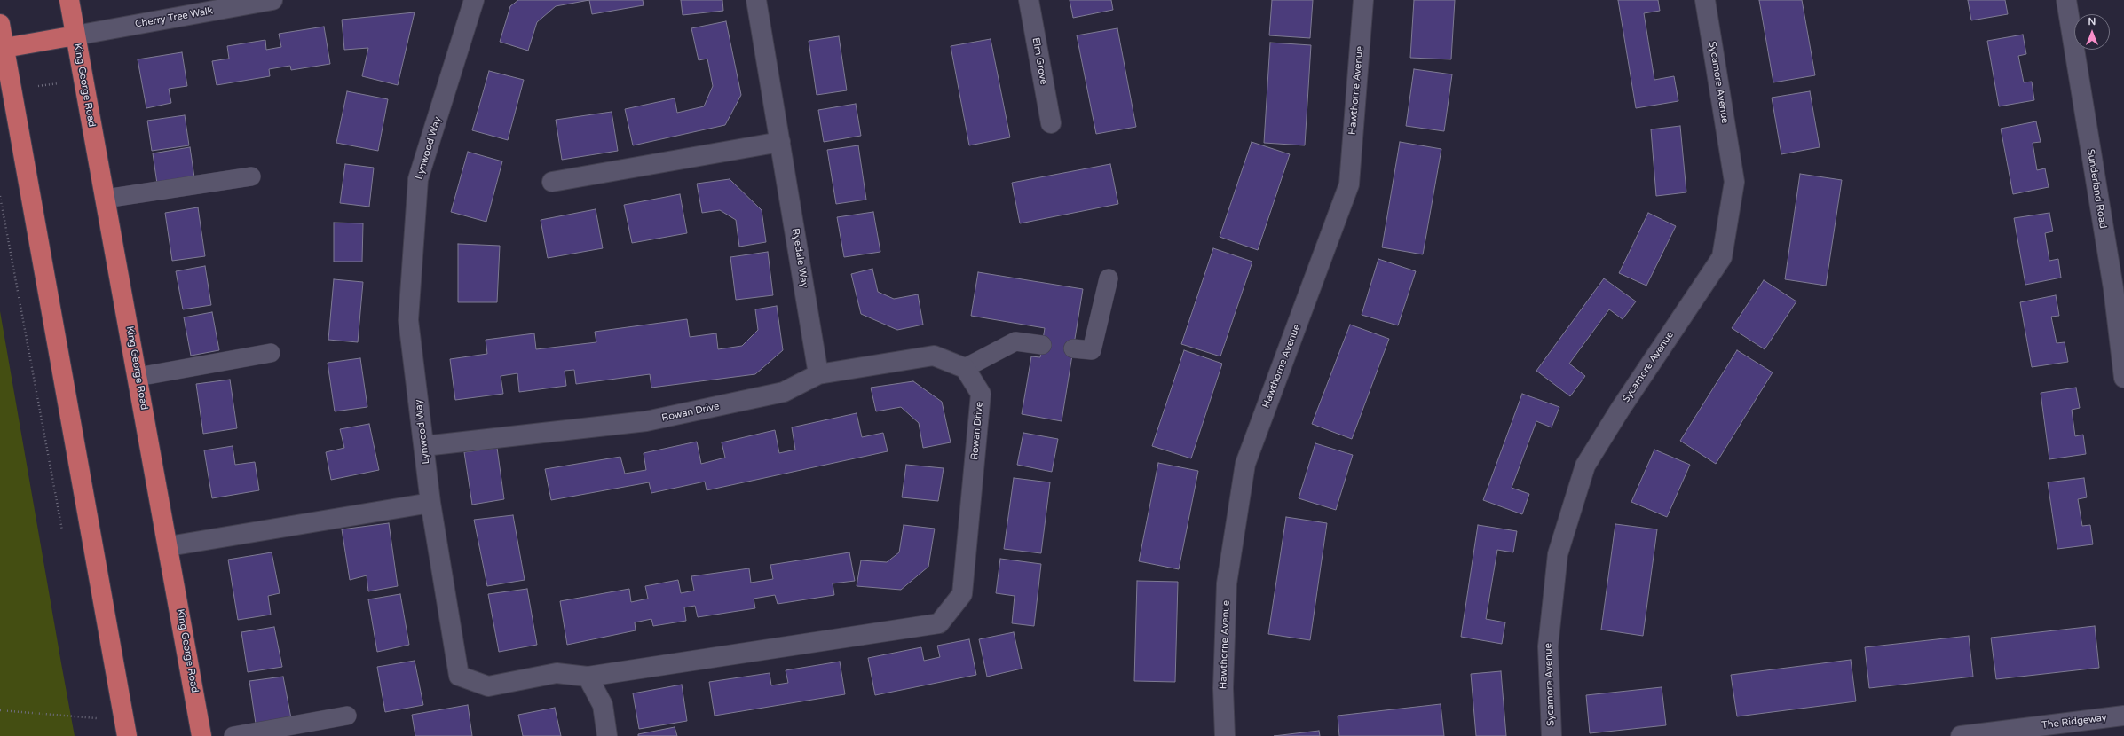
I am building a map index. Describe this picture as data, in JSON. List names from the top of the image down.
{
  "streets": {
    "highway": ["King George Road"],
    "street": [
      "Cherry Tree Walk",
      "Elm Grove",
      "Sycamore Avenue",
      "Hawthorne Avenue",
      "Lynwood Way",
      "Sunderland Road",
      "Ryedale Way",
      "Rowan Drive",
      "The Ridgeway"
    ]
  },
  "crossings": [
    ["Cherry Tree Walk", "King George Road"],
    ["Lynwood Way", "Rowan Drive"],
    ["Ryedale Way", "Rowan Drive"]
  ],
  "north": "top"
}
